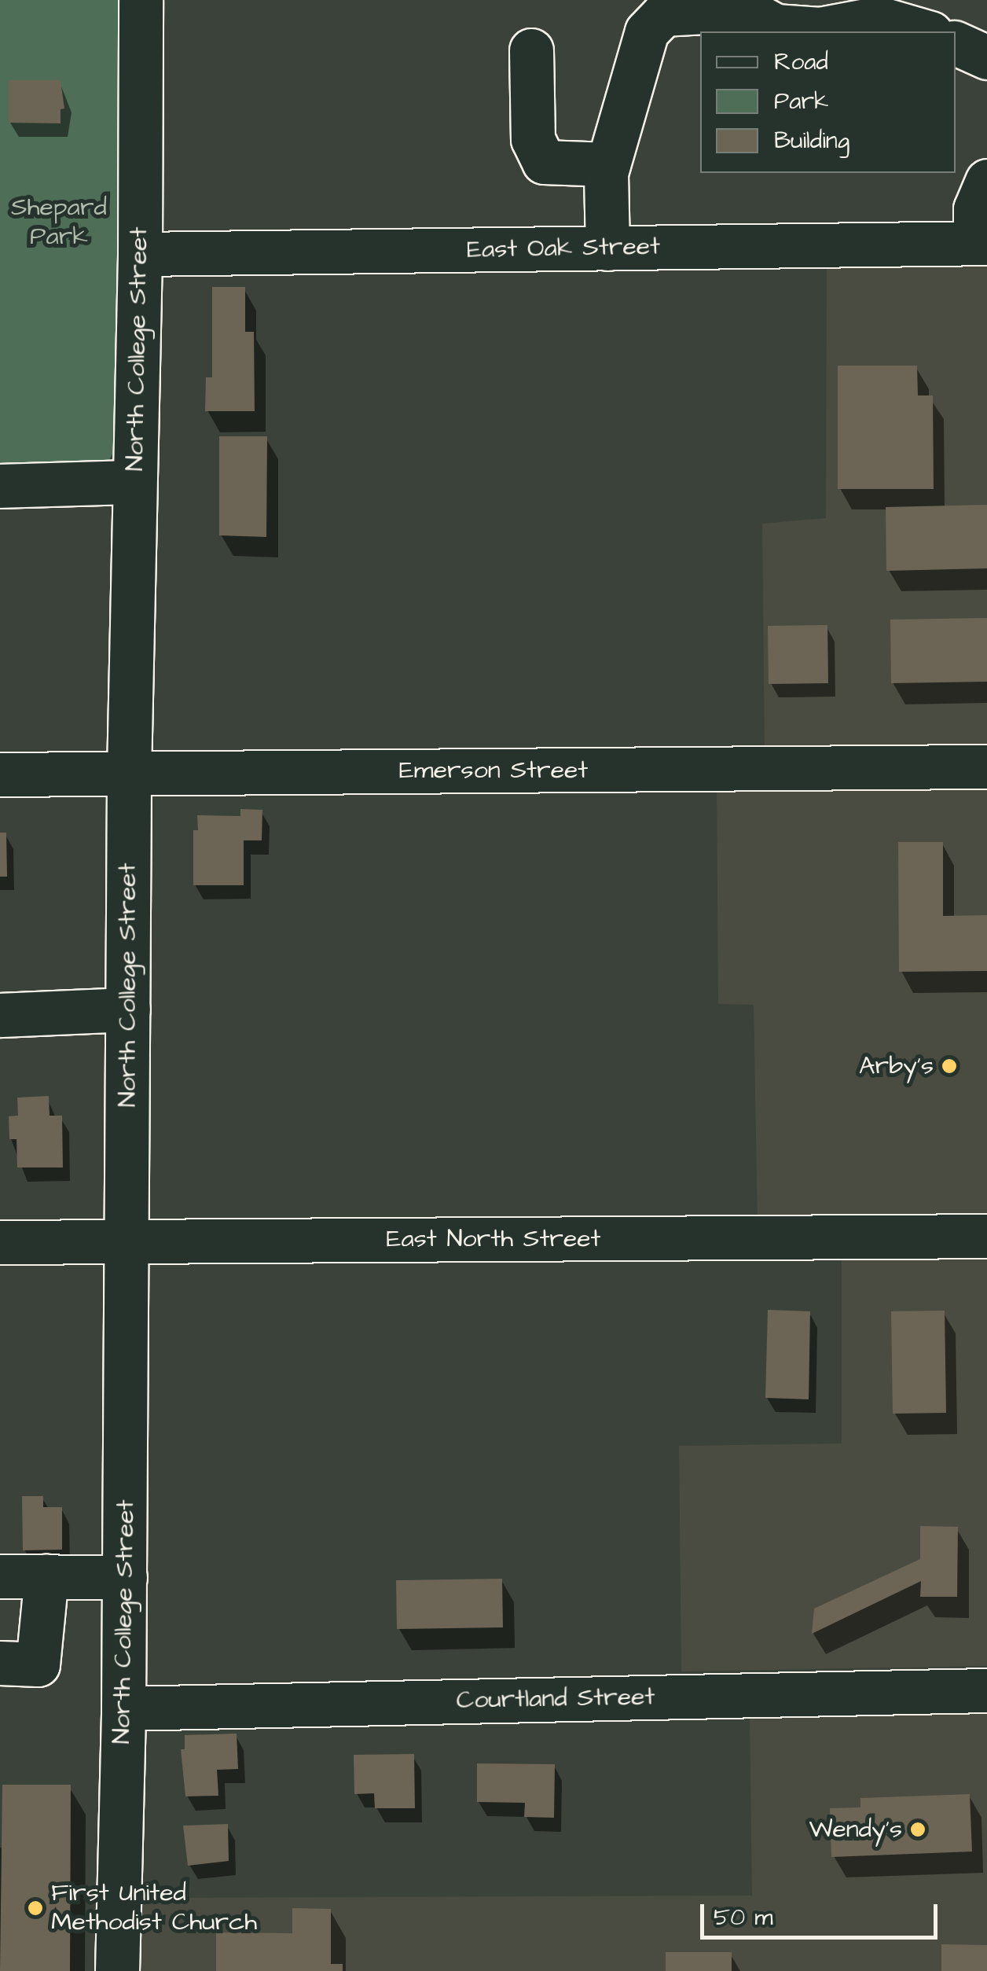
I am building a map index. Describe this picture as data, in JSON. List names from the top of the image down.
{
  "streets": {
    "street": [
      "East Oak Street",
      "North College Street",
      "Emerson Street",
      "East North Street",
      "Courtland Street"
    ]
  },
  "crossings": [
    ["East Oak Street", "North College Street"],
    ["North College Street", "Emerson Street"],
    ["North College Street", "East North Street"],
    ["North College Street", "Courtland Street"]
  ],
  "parks": ["Shepard Park"],
  "places": ["Arby's", "Wendy's", "First United Methodist Church"],
  "legend": ["Road", "Park", "Building"],
  "scale_bar": "50 m"
}
